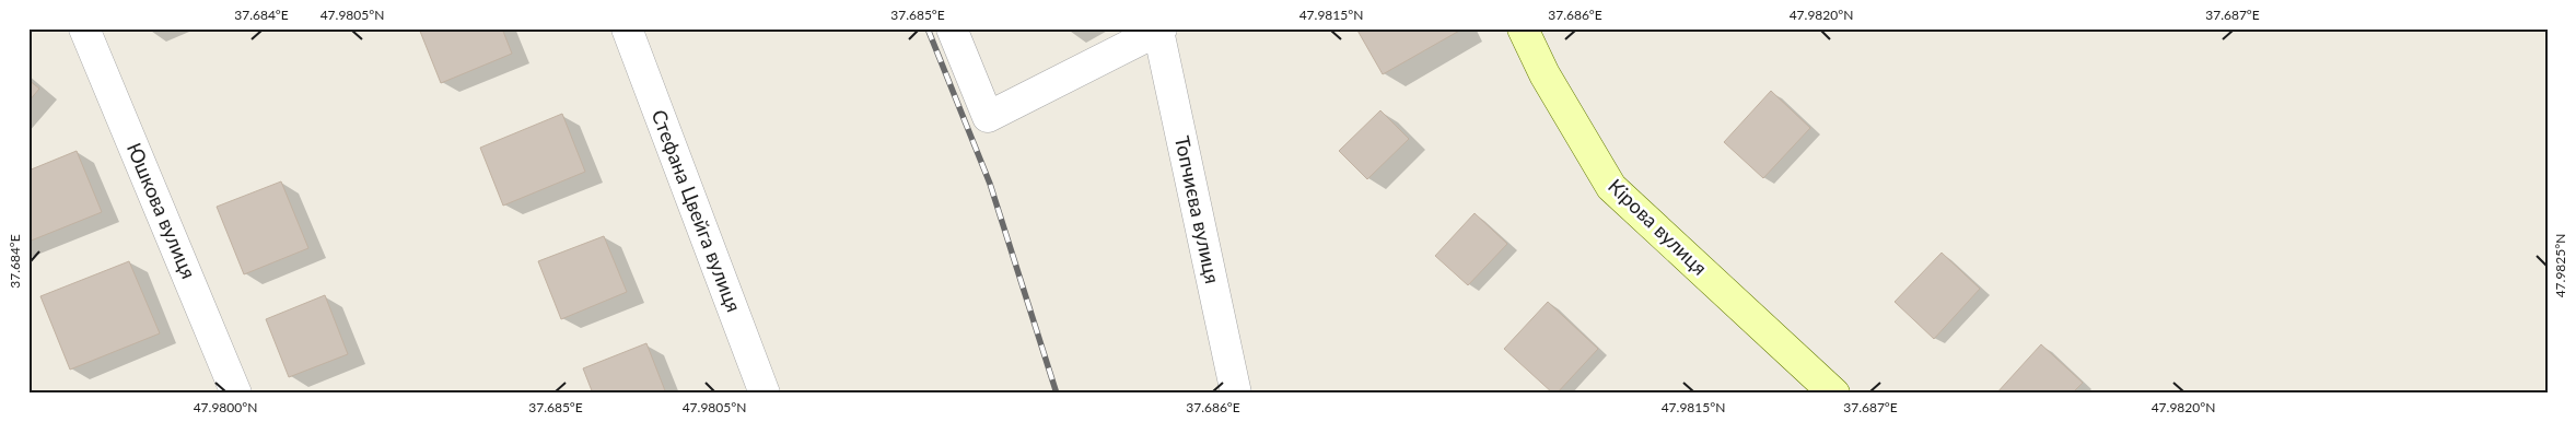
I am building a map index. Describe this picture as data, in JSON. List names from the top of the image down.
{
  "streets": {
    "main road": ["Кірова вулиця"],
    "street": ["Топчиєва вулиця", "Юшкова вулиця", "Стефана Цвейга вулиця"]
  },
  "coordinates": [
    "37.684°E",
    "47.9805°N",
    "37.685°E",
    "47.9815°N",
    "37.686°E",
    "47.9820°N",
    "37.687°E",
    "47.9825°N",
    "47.9800°N"
  ]
}
